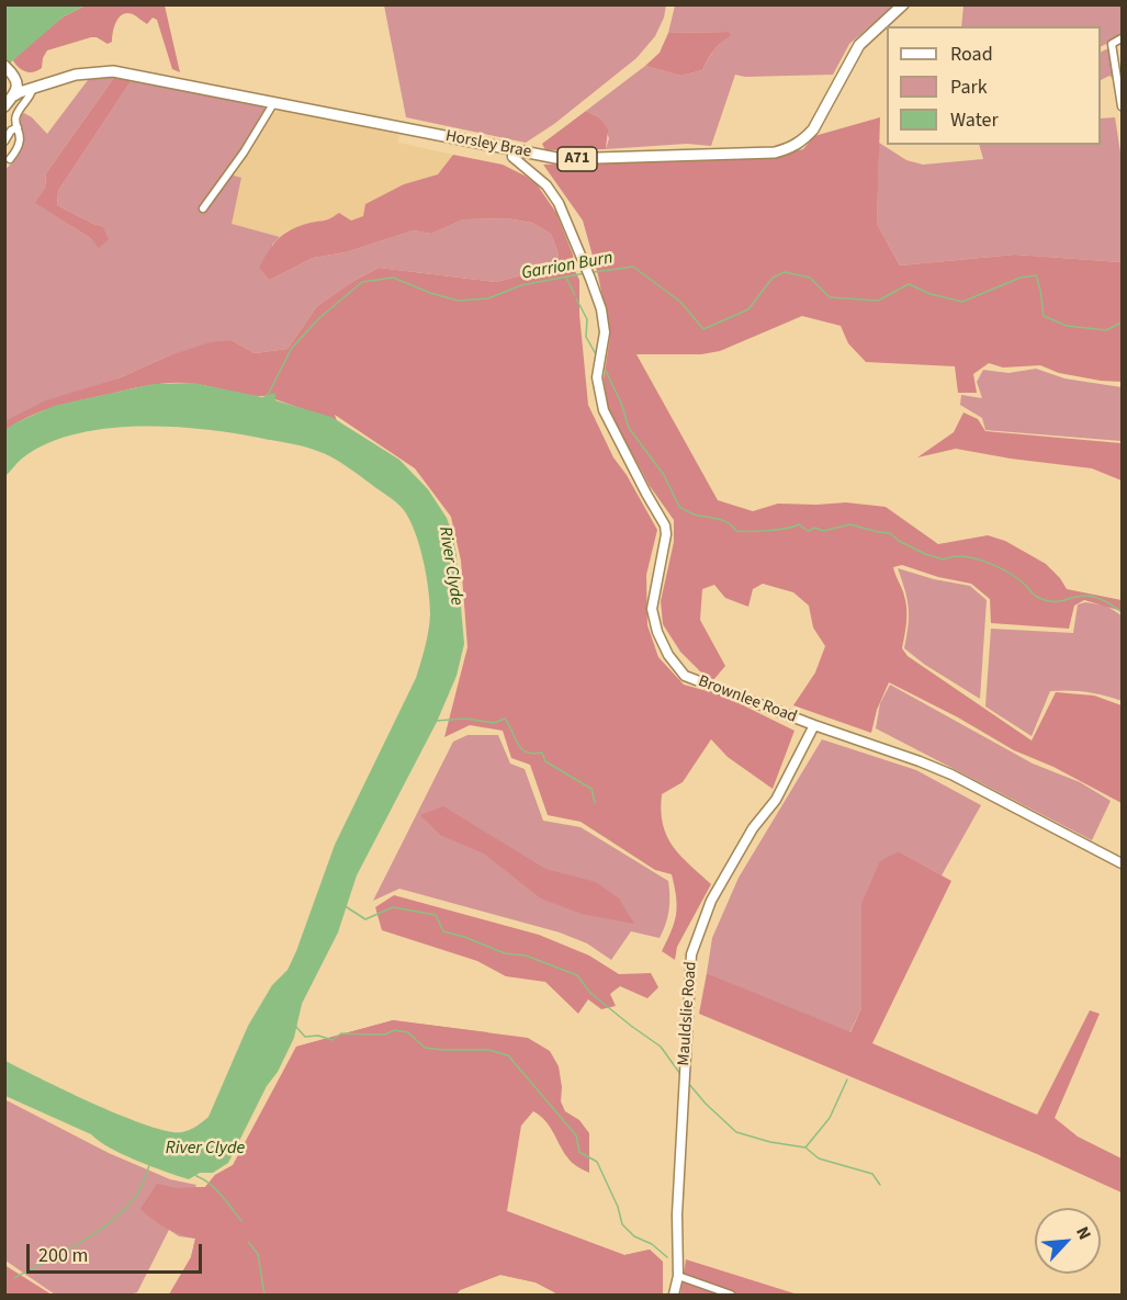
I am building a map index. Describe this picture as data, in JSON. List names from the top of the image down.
{
  "streets": {
    "main road": [
      "Horsley Brae",
      "A71",
      "Brownlee Road",
      "Mauldslie Road"
    ]
  },
  "crossings": [
    ["Horsley Brae", "A71"],
    ["Horsley Brae", "Brownlee Road"],
    ["Brownlee Road", "Mauldslie Road"]
  ],
  "water": ["Garrion Burn", "River Clyde"],
  "legend": ["Road", "Park", "Water"],
  "scale_bar": "200 m",
  "north": "top right"
}
